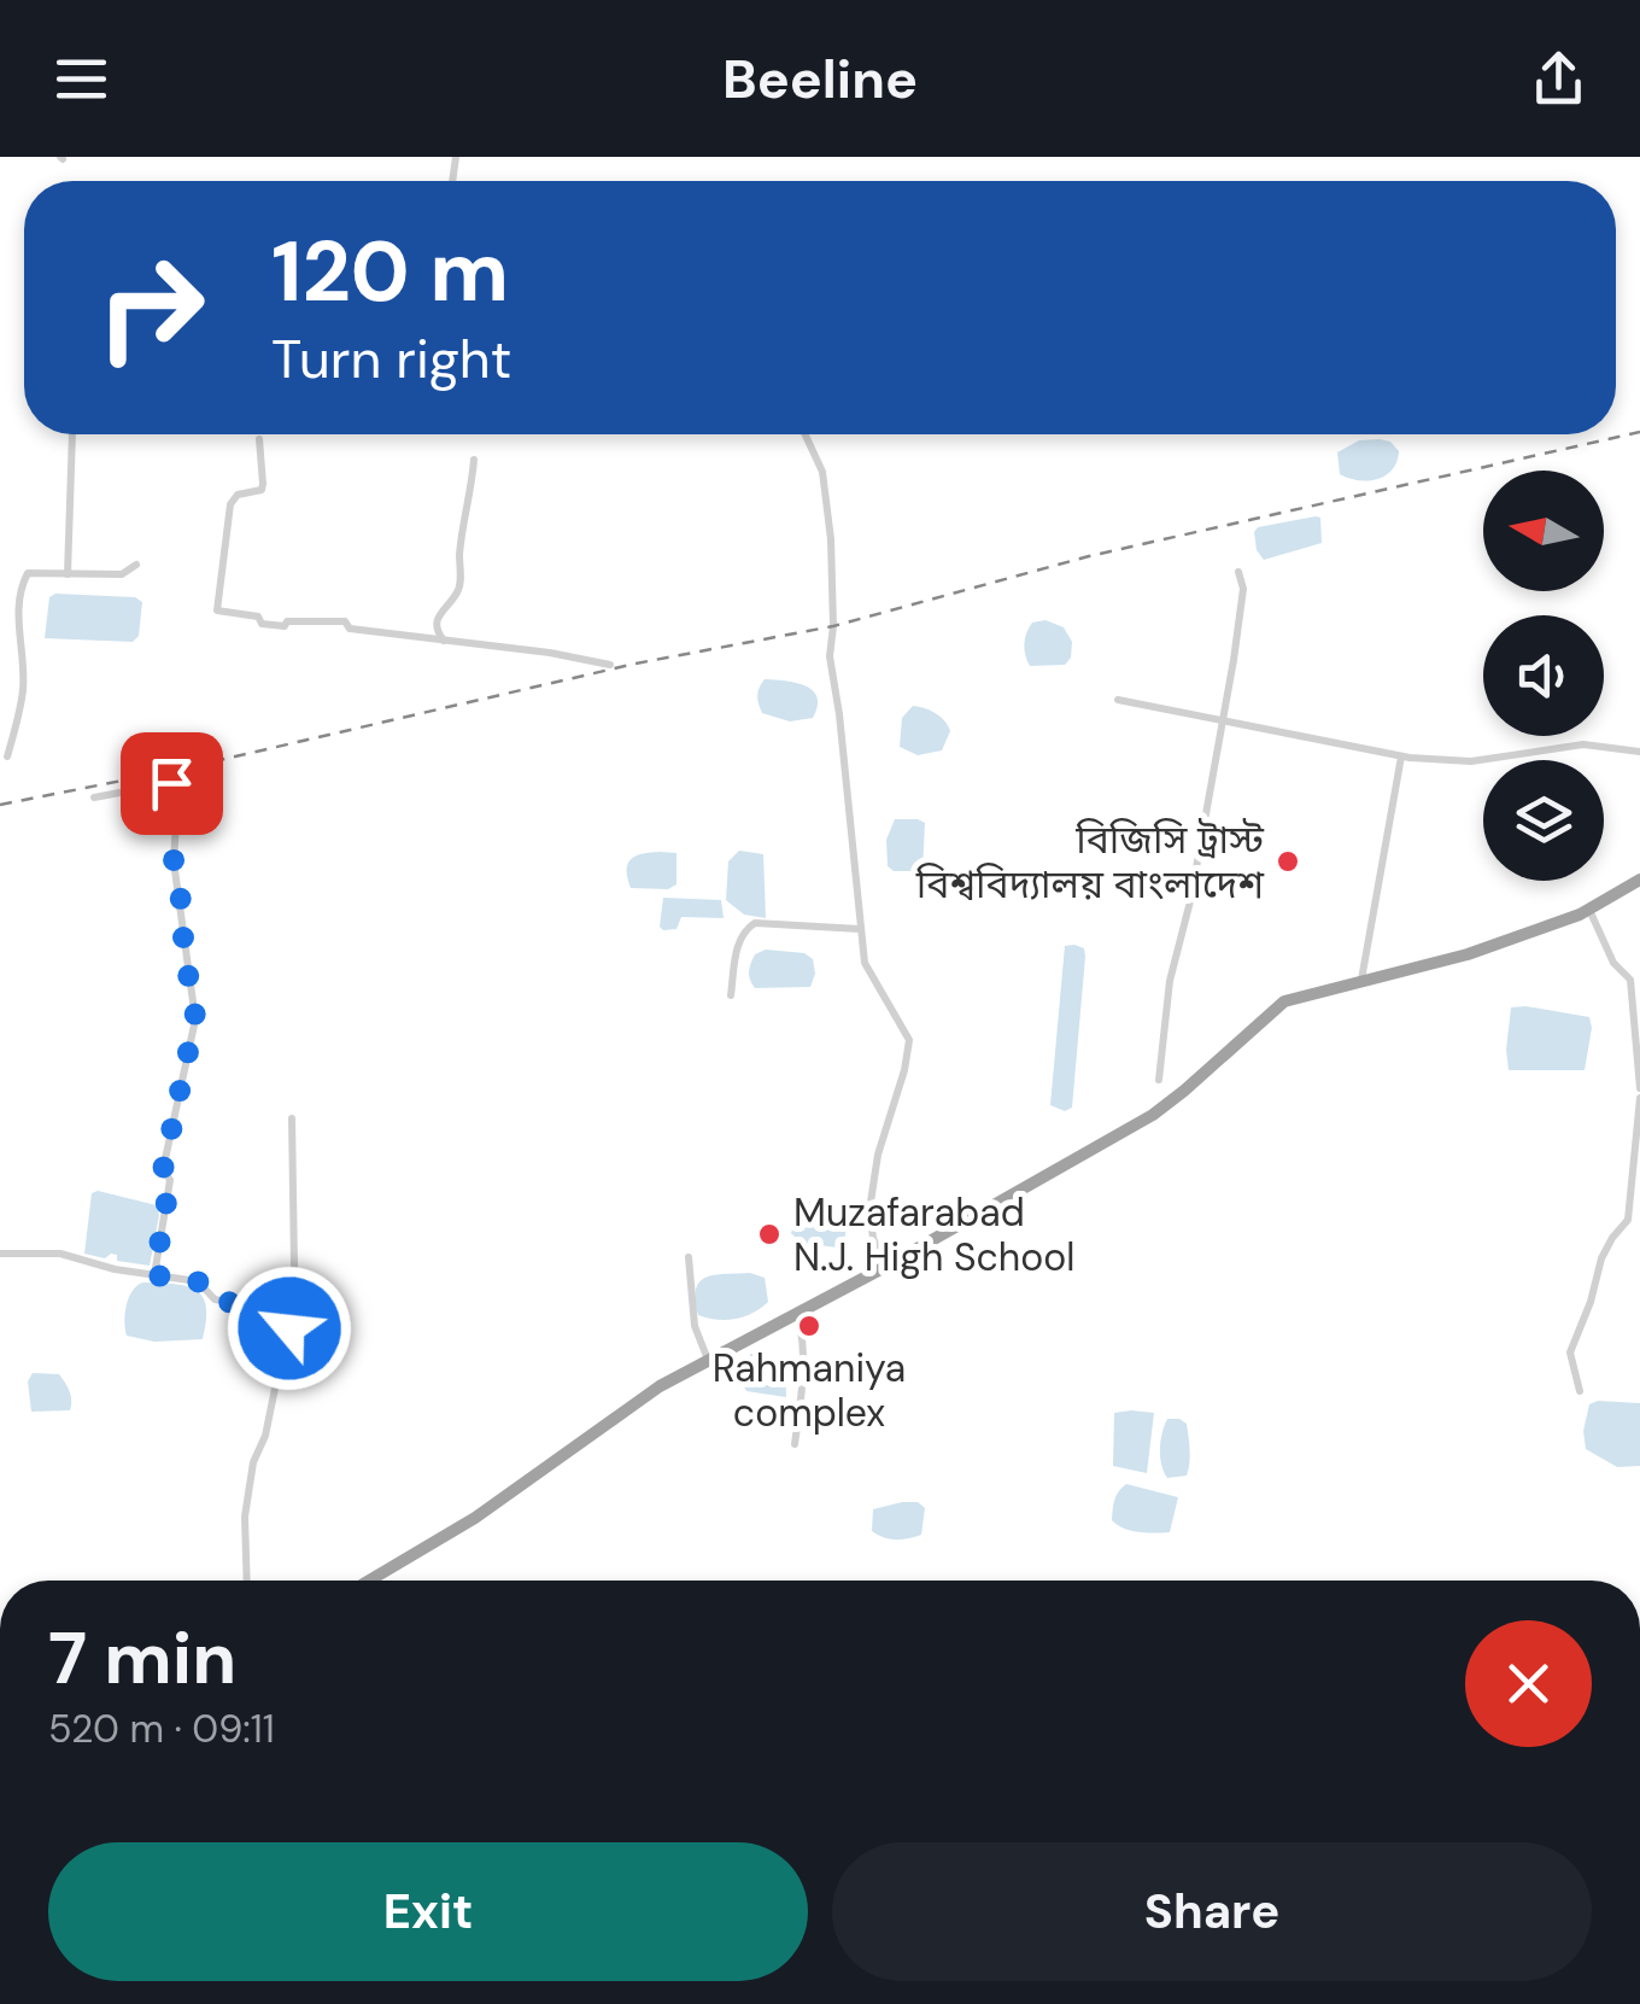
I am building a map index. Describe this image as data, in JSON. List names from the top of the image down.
{
  "places": ["বিজিসি ট্রাস্ট বিশ্ববিদ্যালয় বাংলাদেশ", "Muzafarabad N.J. High School", "Rahmaniya complex"],
  "north": "left",
  "page": {
    "header": "Beeline",
    "turn": ["120 m", "Turn right"],
    "heading": ["7 min", "520 m · 09:11"],
    "buttons": ["Exit", "Share"]
  }
}
